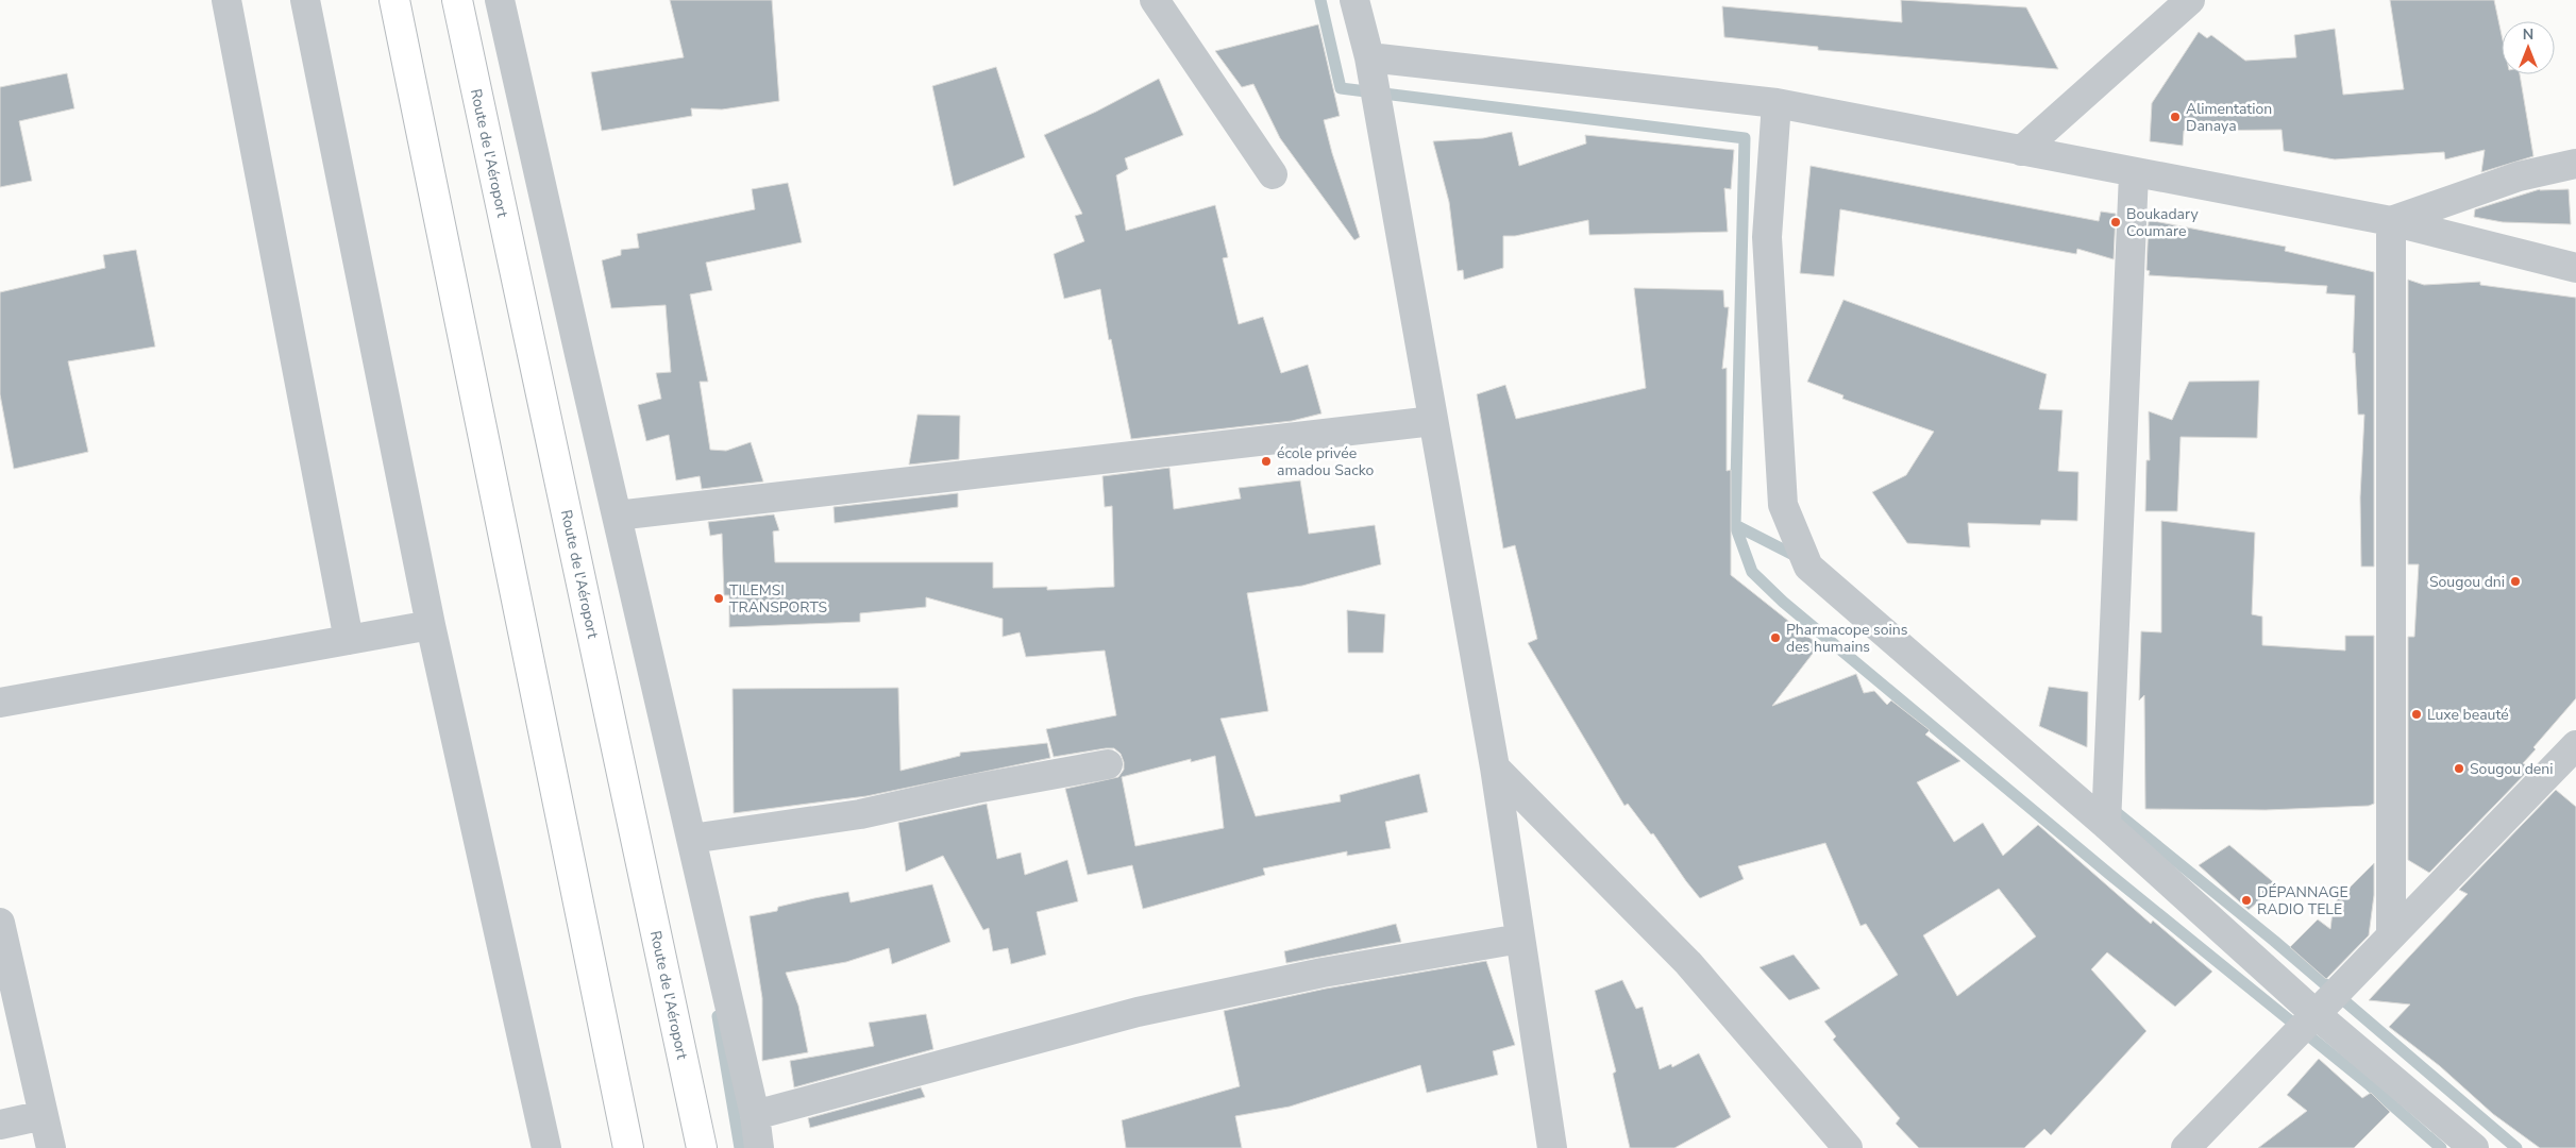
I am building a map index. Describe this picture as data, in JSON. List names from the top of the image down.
{
  "streets": {
    "highway": ["Route de l'Aéroport"]
  },
  "places": [
    "Alimentation Danaya",
    "Boukadary Coumare",
    "école privée amadou Sacko",
    "Sougou dni",
    "TILEMSI TRANSPORTS",
    "Pharmacope soins des humains",
    "Luxe beauté",
    "Sougou deni",
    "DÉPANNAGE RADIO TELE"
  ],
  "north": "top"
}
